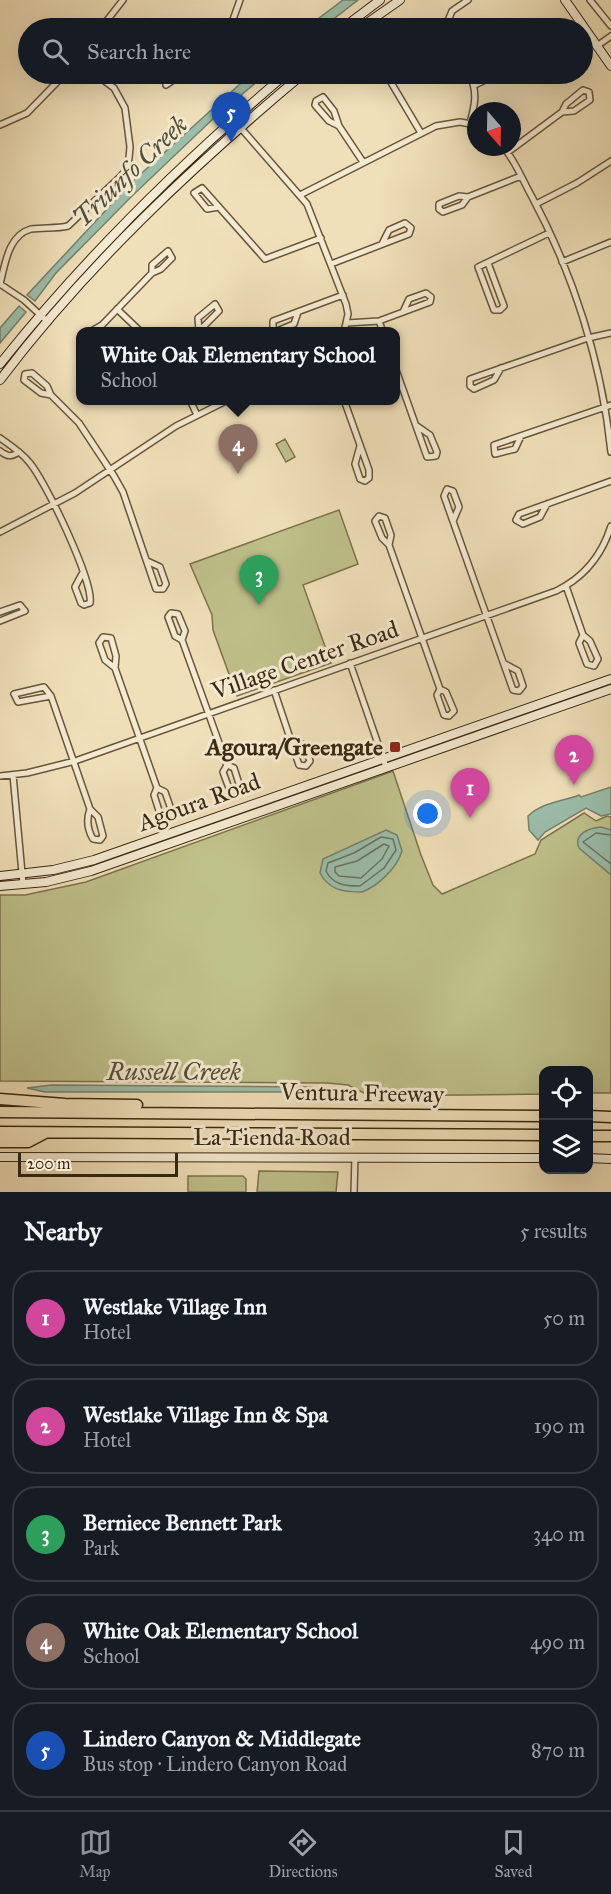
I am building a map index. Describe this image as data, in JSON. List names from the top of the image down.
{
  "streets": {
    "highway": ["Ventura Freeway"],
    "street": ["Village Center Road", "Agoura Road", "La Tienda Road"]
  },
  "water": ["Triunfo Creek", "Russell Creek"],
  "places": {
    "transit": ["Agoura/Greengate"]
  },
  "scale_bar": "200 m",
  "north": "bottom",
  "page": {
    "search": "Search here",
    "pins": [
      "5",
      "4",
      "3",
      "2",
      "1"
    ],
    "popup": ["White Oak Elementary School", "School"],
    "scale": "200 m",
    "heading": ["Nearby", "5 results"],
    "list": [
      {
        "mark": "1",
        "name": "Westlake Village Inn",
        "note": "Hotel",
        "value": "50 m"
      },
      {
        "mark": "2",
        "name": "Westlake Village Inn & Spa",
        "note": "Hotel",
        "value": "190 m"
      },
      {
        "mark": "3",
        "name": "Berniece Bennett Park",
        "note": "Park",
        "value": "340 m"
      },
      {
        "mark": "4",
        "name": "White Oak Elementary School",
        "note": "School",
        "value": "490 m"
      },
      {
        "mark": "5",
        "name": "Lindero Canyon & Middlegate",
        "note": "Bus stop · Lindero Canyon Road",
        "value": "870 m"
      }
    ],
    "nav": ["Map", "Directions", "Saved"]
  }
}
